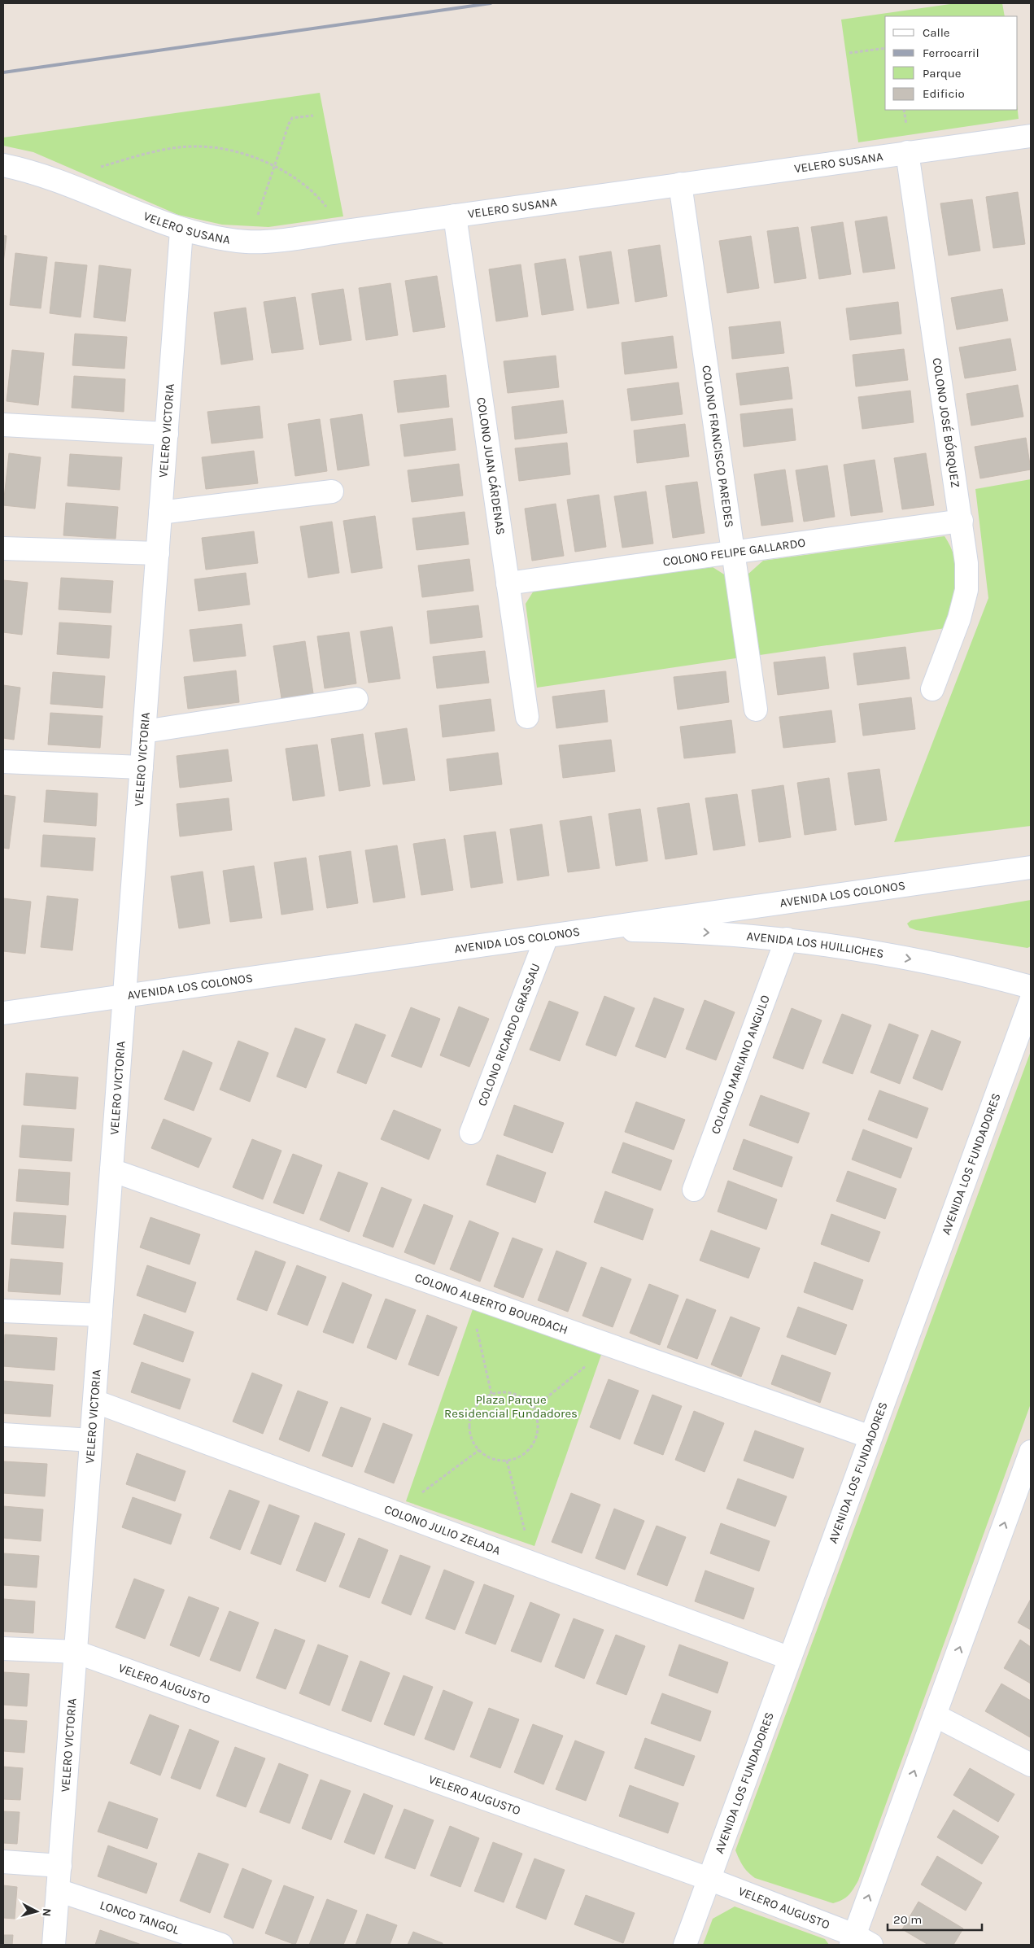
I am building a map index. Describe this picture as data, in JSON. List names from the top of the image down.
{
  "streets": {
    "street": [
      "VELERO SUSANA",
      "COLONO JOSÉ BÓRQUEZ",
      "VELERO VICTORIA",
      "COLONO FRANCISCO PAREDES",
      "COLONO JUAN CÁRDENAS",
      "COLONO FELIPE GALLARDO",
      "AVENIDA LOS COLONOS",
      "AVENIDA LOS HUILLICHES",
      "COLONO RICARDO GRASSAU",
      "COLONO MARIANO ANGULO",
      "AVENIDA LOS FUNDADORES",
      "COLONO ALBERTO BOURDACH",
      "COLONO JULIO ZELADA",
      "VELERO AUGUSTO",
      "LONCO TANGOL"
    ]
  },
  "crossings": [
    ["VELERO SUSANA", "COLONO JOSÉ BÓRQUEZ"],
    ["VELERO SUSANA", "VELERO VICTORIA"],
    ["VELERO SUSANA", "COLONO FRANCISCO PAREDES"],
    ["VELERO SUSANA", "COLONO JUAN CÁRDENAS"],
    ["COLONO JOSÉ BÓRQUEZ", "COLONO FELIPE GALLARDO"],
    ["VELERO VICTORIA", "AVENIDA LOS COLONOS"],
    ["VELERO VICTORIA", "COLONO ALBERTO BOURDACH"],
    ["VELERO VICTORIA", "COLONO JULIO ZELADA"],
    ["VELERO VICTORIA", "VELERO AUGUSTO"],
    ["VELERO VICTORIA", "LONCO TANGOL"],
    ["COLONO FRANCISCO PAREDES", "COLONO FELIPE GALLARDO"],
    ["COLONO JUAN CÁRDENAS", "COLONO FELIPE GALLARDO"],
    ["AVENIDA LOS COLONOS", "AVENIDA LOS HUILLICHES"],
    ["AVENIDA LOS COLONOS", "COLONO RICARDO GRASSAU"],
    ["AVENIDA LOS HUILLICHES", "COLONO MARIANO ANGULO"],
    ["AVENIDA LOS FUNDADORES", "COLONO ALBERTO BOURDACH"],
    ["AVENIDA LOS FUNDADORES", "COLONO JULIO ZELADA"],
    ["AVENIDA LOS FUNDADORES", "VELERO AUGUSTO"]
  ],
  "one_way": ["AVENIDA LOS HUILLICHES"],
  "parks": ["Plaza Parque Residencial Fundadores"],
  "legend": [
    "Calle",
    "Ferrocarril",
    "Parque",
    "Edificio"
  ],
  "scale_bar": "20 m",
  "north": "right"
}
